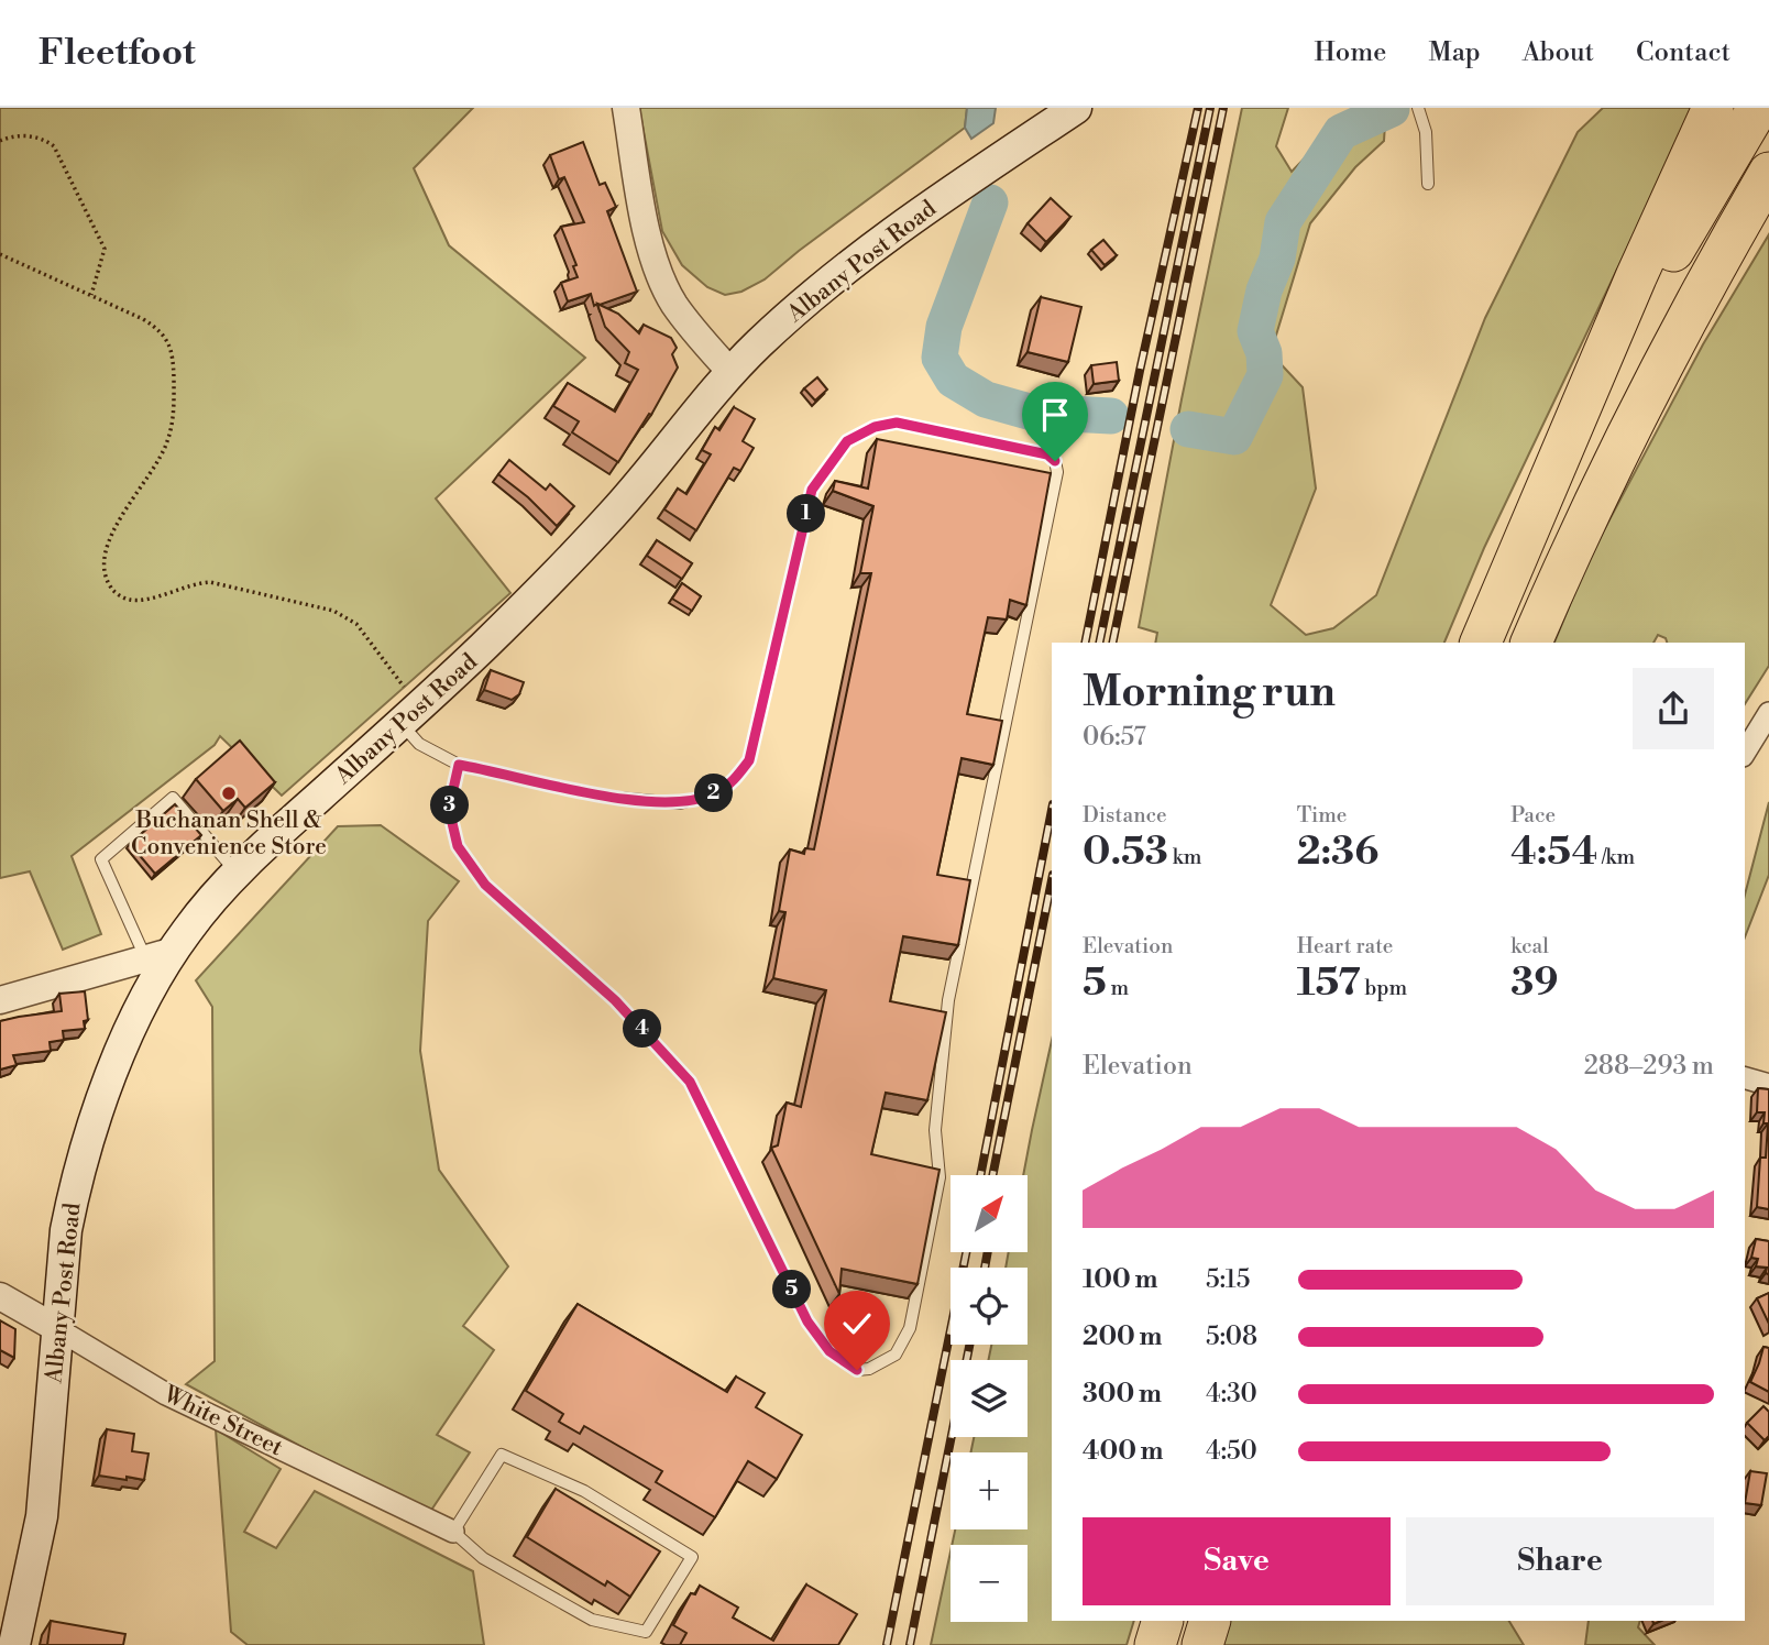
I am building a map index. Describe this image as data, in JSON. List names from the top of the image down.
{
  "streets": {
    "main road": ["Albany Post Road"],
    "street": ["White Street"]
  },
  "crossings": [
    ["Albany Post Road", "White Street"]
  ],
  "places": ["Buchanan Shell & Convenience Store"],
  "north": "top right",
  "page": {
    "header": "Fleetfoot",
    "nav": [
      "Home",
      "Map",
      "About",
      "Contact"
    ],
    "pins": [
      "1",
      "2",
      "3",
      "4",
      "5"
    ],
    "heading": ["Morning run", "06:57"],
    "stats": [
      ["Distance", "0.53 km"],
      ["Time", "2:36"],
      ["Pace", "4:54 /km"],
      ["Elevation", "5 m"],
      ["Heart rate", "157 bpm"],
      ["kcal", "39"]
    ],
    "chart": ["Elevation", "288–293 m"],
    "map_buttons": ["+", "−"],
    "list": [
      {
        "name": "100 m",
        "note": "5:15"
      },
      {
        "name": "200 m",
        "note": "5:08"
      },
      {
        "name": "300 m",
        "note": "4:30"
      },
      {
        "name": "400 m",
        "note": "4:50"
      }
    ],
    "buttons": ["Save", "Share"]
  }
}
